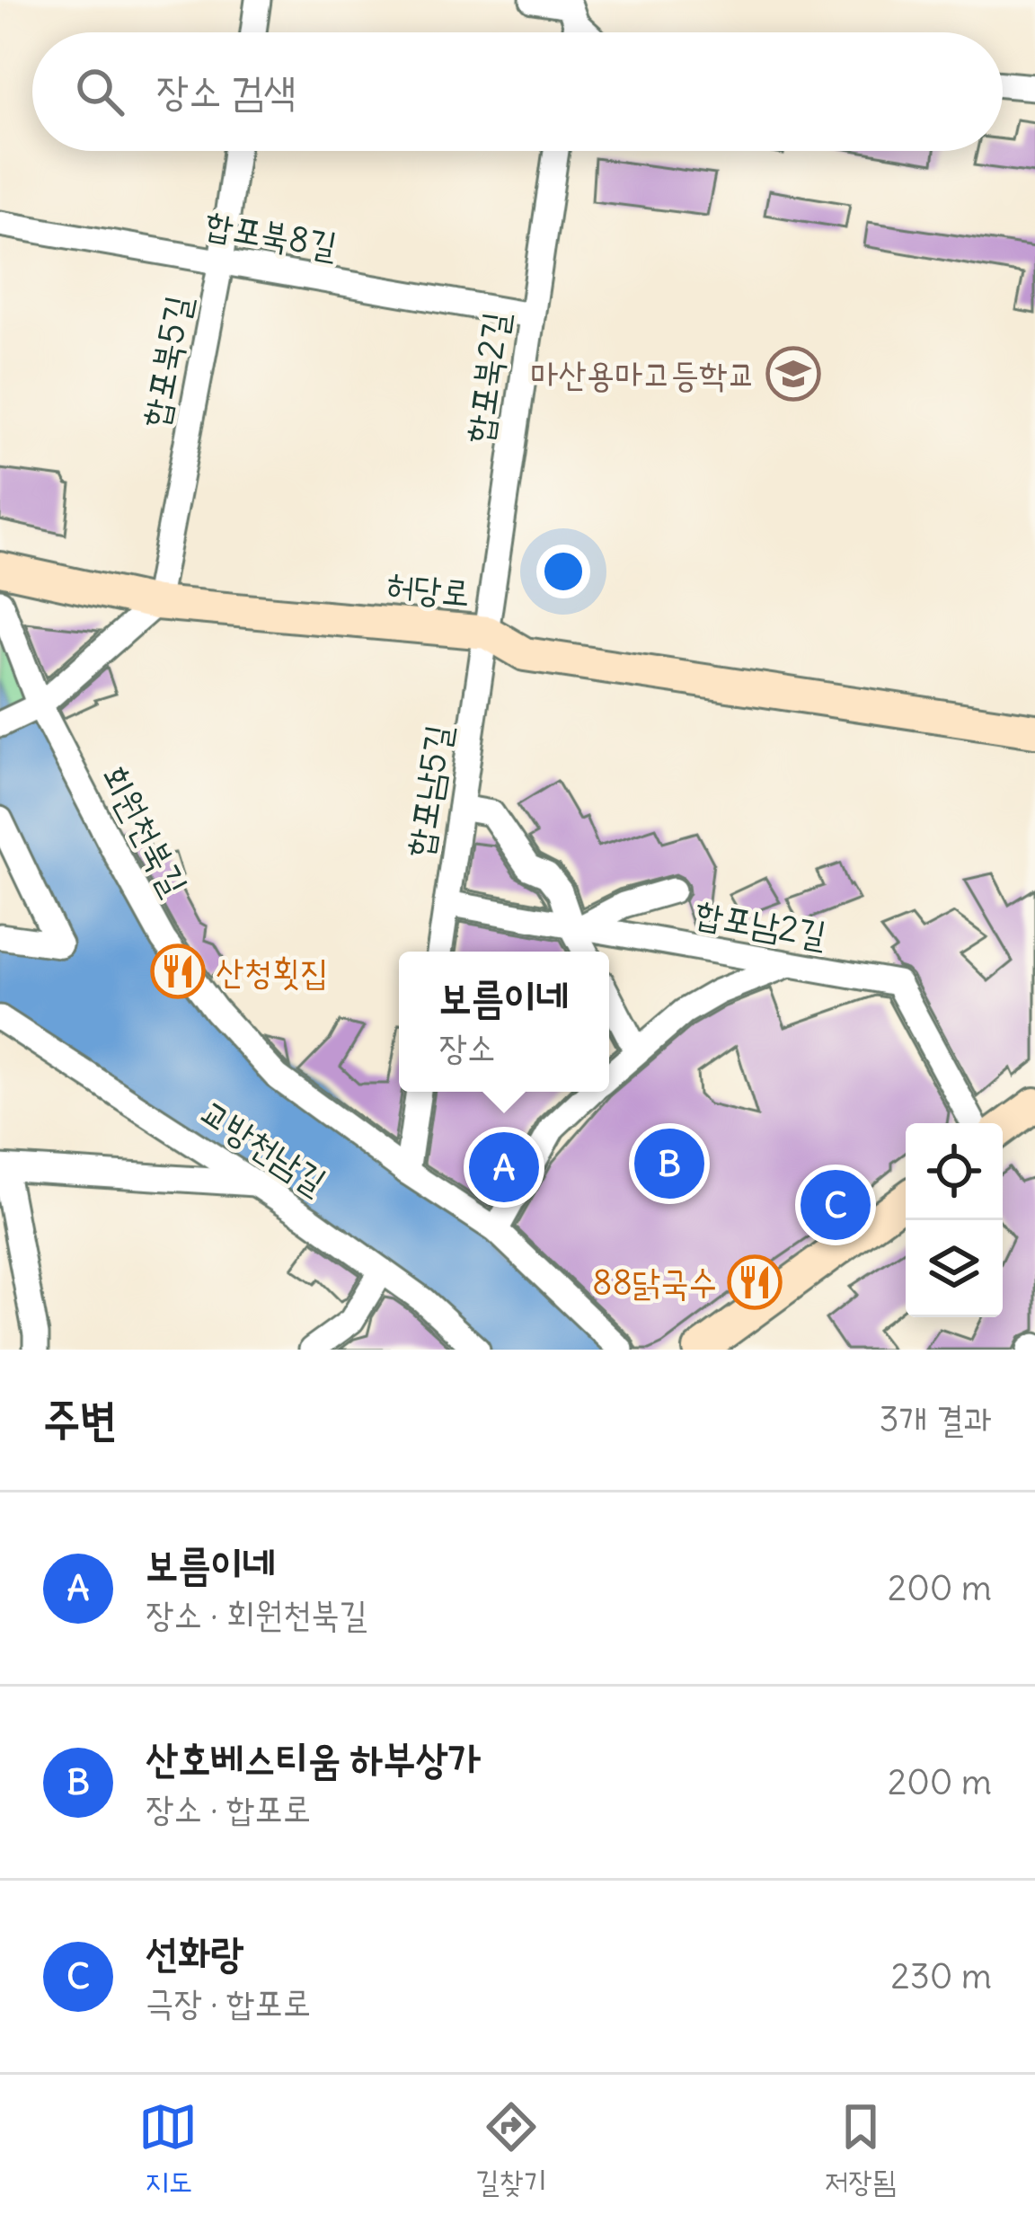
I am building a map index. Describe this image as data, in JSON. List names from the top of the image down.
{
  "streets": {
    "main road": ["허당로"],
    "street": [
      "합포북8길",
      "합포북5길",
      "합포북2길",
      "합포남5길",
      "회원천북길",
      "합포남2길",
      "교방천남길"
    ]
  },
  "crossings": [
    ["합포북8길", "합포북5길"],
    ["합포북8길", "합포북2길"],
    ["합포북5길", "허당로"],
    ["합포북2길", "허당로"],
    ["합포북2길", "합포남5길"],
    ["허당로", "합포남5길"],
    ["합포남5길", "합포남2길"]
  ],
  "places": {
    "school or university": ["마산용마고등학교"],
    "restaurant": ["산청횟집", "88닭국수"]
  },
  "page": {
    "search": "장소 검색",
    "popup": ["보름이네", "장소"],
    "pins": ["B", "A", "C"],
    "heading": ["주변", "3개 결과"],
    "list": [
      {
        "mark": "A",
        "name": "보름이네",
        "note": "장소 · 회원천북길",
        "value": "200 m"
      },
      {
        "mark": "B",
        "name": "산호베스티움 하부상가",
        "note": "장소 · 합포로",
        "value": "200 m"
      },
      {
        "mark": "C",
        "name": "선화랑",
        "note": "극장 · 합포로",
        "value": "230 m"
      }
    ],
    "nav": ["지도", "길찾기", "저장됨"]
  }
}
